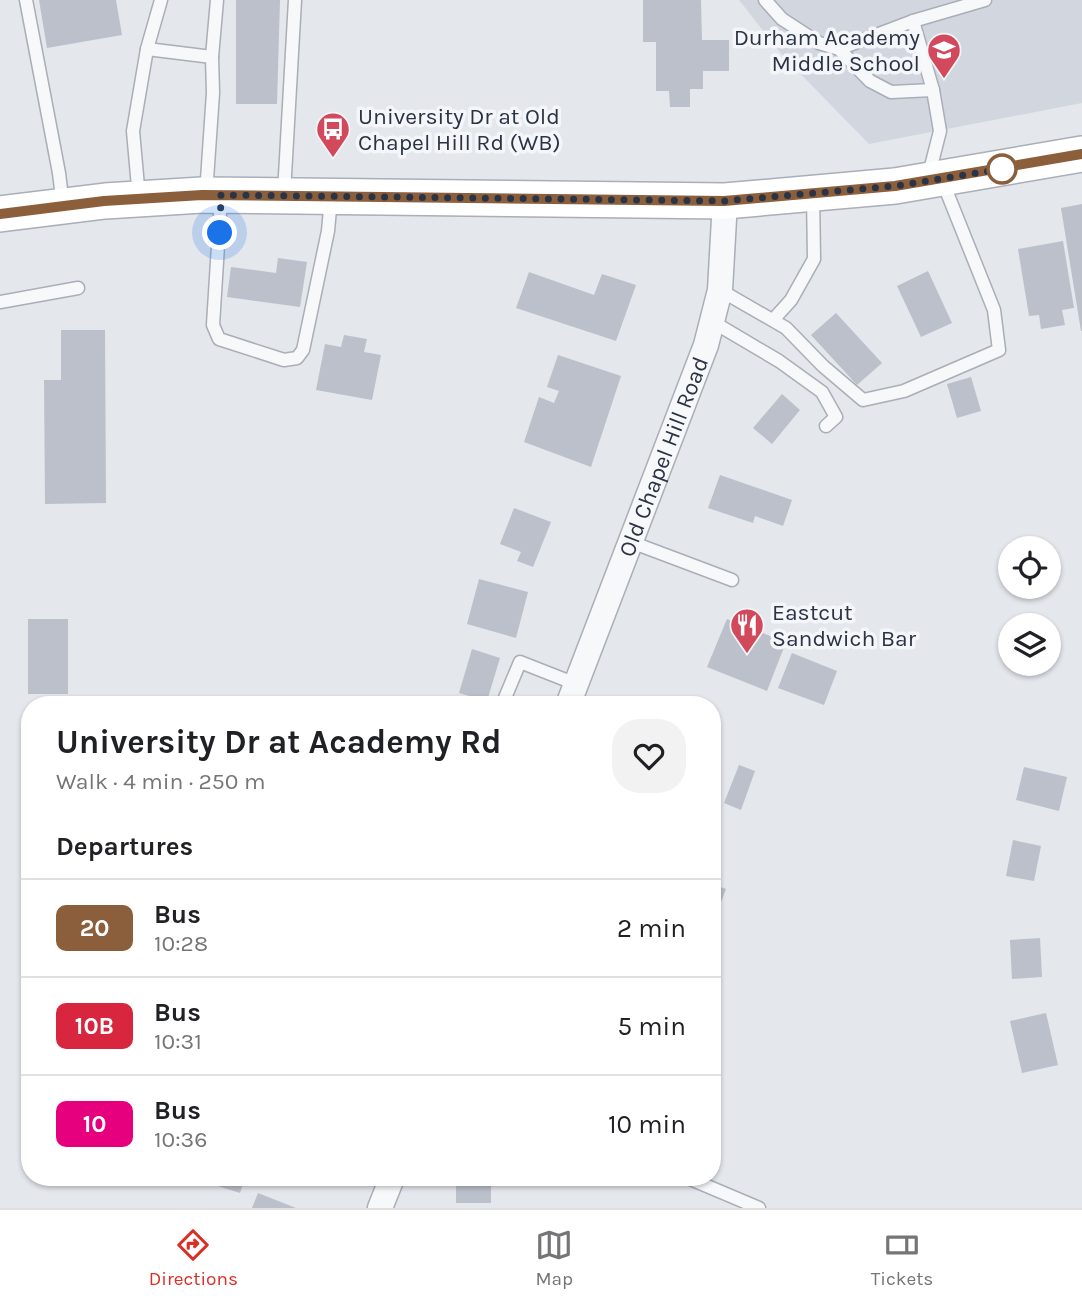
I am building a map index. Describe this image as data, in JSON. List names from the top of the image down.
{
  "streets": {
    "street": ["Old Chapel Hill Road"]
  },
  "places": {
    "school or university": ["Durham Academy Middle School"],
    "bus stop": ["University Dr at Old Chapel Hill Rd (WB)"],
    "restaurant": ["Eastcut Sandwich Bar"]
  },
  "lines": ["bus line 20"],
  "page": {
    "heading": [
      ["University Dr at Academy Rd", "Walk · 4 min · 250 m"],
      "Departures"
    ],
    "list": [
      {
        "mark": "20",
        "name": "Bus",
        "note": "10:28",
        "value": "2 min"
      },
      {
        "mark": "10B",
        "name": "Bus",
        "note": "10:31",
        "value": "5 min"
      },
      {
        "mark": "10",
        "name": "Bus",
        "note": "10:36",
        "value": "10 min"
      }
    ],
    "tabs": ["Directions", "Map", "Tickets"]
  }
}
